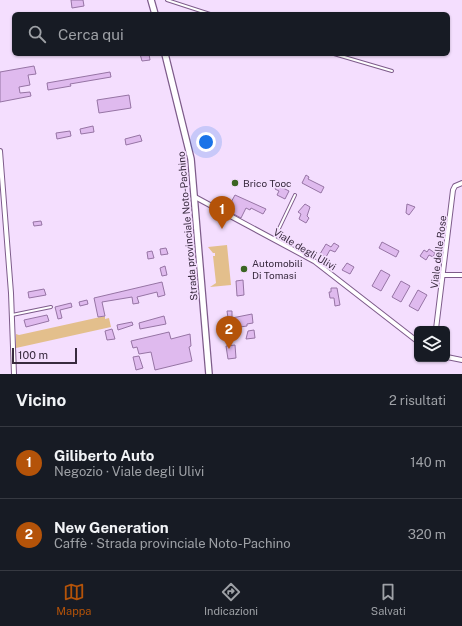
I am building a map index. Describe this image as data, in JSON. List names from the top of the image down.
{
  "streets": {
    "street": ["Strada provinciale Noto-Pachino", "Viale degli Ulivi", "Viale delle Rose"]
  },
  "crossings": [
    ["Strada provinciale Noto-Pachino", "Viale degli Ulivi"]
  ],
  "places": ["Brico Tooc", "Automobili Di Tomasi"],
  "scale_bar": "100 m",
  "page": {
    "search": "Cerca qui",
    "pins": ["1", "2"],
    "scale": "100 m",
    "heading": ["Vicino", "2 risultati"],
    "list": [
      {
        "mark": "1",
        "name": "Giliberto Auto",
        "note": "Negozio · Viale degli Ulivi",
        "value": "140 m"
      },
      {
        "mark": "2",
        "name": "New Generation",
        "note": "Caffè · Strada provinciale Noto-Pachino",
        "value": "320 m"
      }
    ],
    "nav": ["Mappa", "Indicazioni", "Salvati"]
  }
}
